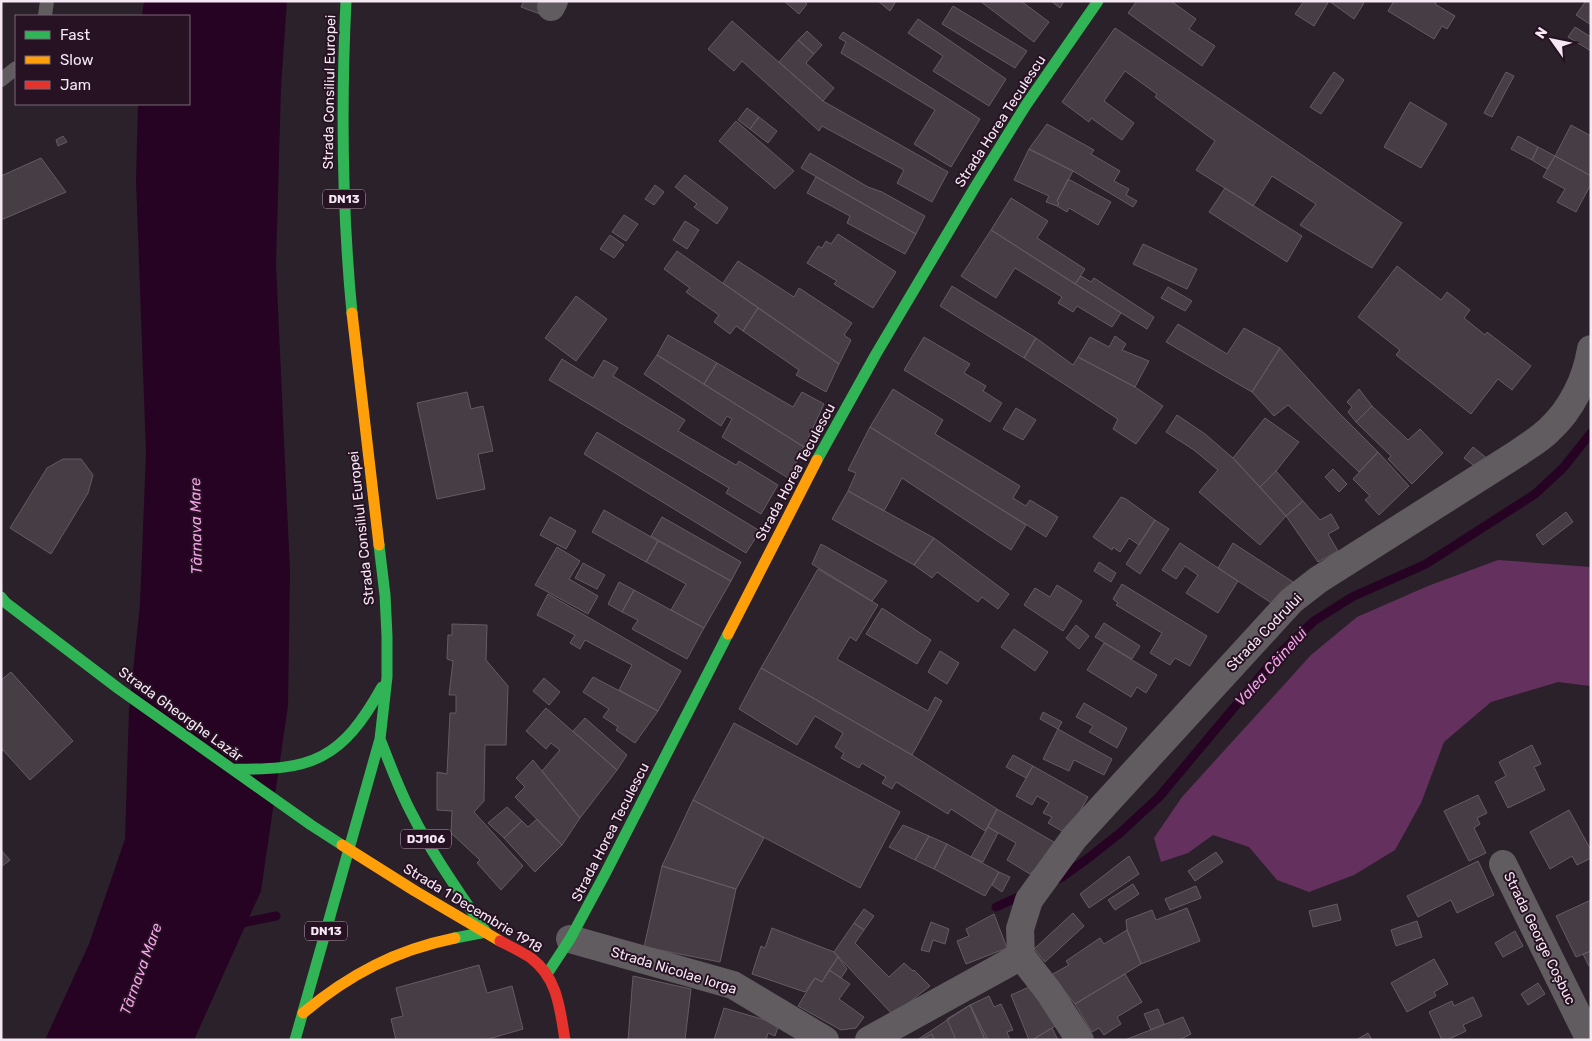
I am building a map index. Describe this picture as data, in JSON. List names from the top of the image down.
{
  "streets": {
    "main road": [
      "Strada Consiliul Europei",
      "Strada Horea Teculescu",
      "DN13",
      "Strada Gheorghe Lazăr",
      "DJ106",
      "Strada 1 Decembrie 1918"
    ],
    "street": ["Strada Codrului", "Strada George Coșbuc", "Strada Nicolae Iorga"]
  },
  "crossings": [
    ["Strada Consiliul Europei", "Strada Gheorghe Lazăr"],
    ["Strada Consiliul Europei", "DJ106"],
    ["Strada Consiliul Europei", "Strada 1 Decembrie 1918"],
    ["Strada Horea Teculescu", "Strada 1 Decembrie 1918"],
    ["Strada Horea Teculescu", "Strada Nicolae Iorga"],
    ["Strada Gheorghe Lazăr", "Strada 1 Decembrie 1918"],
    ["DJ106", "Strada 1 Decembrie 1918"]
  ],
  "water": ["Târnava Mare", "Valea Câinelui"],
  "legend": ["Fast", "Slow", "Jam"],
  "north": "top left"
}
